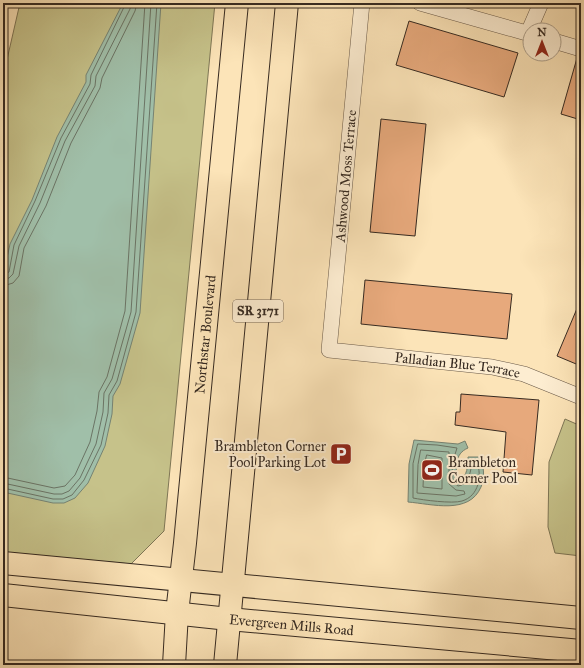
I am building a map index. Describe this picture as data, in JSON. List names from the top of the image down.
{
  "streets": {
    "main road": ["SR 3171", "Northstar Boulevard", "Evergreen Mills Road"],
    "street": ["Ashwood Moss Terrace", "Palladian Blue Terrace"]
  },
  "crossings": [
    ["Ashwood Moss Terrace", "Palladian Blue Terrace"],
    ["SR 3171", "Evergreen Mills Road"],
    ["Northstar Boulevard", "Evergreen Mills Road"]
  ],
  "places": {
    "parking": ["Brambleton Corner Pool Parking Lot"],
    "sports": ["Brambleton Corner Pool"]
  },
  "north": "top"
}
